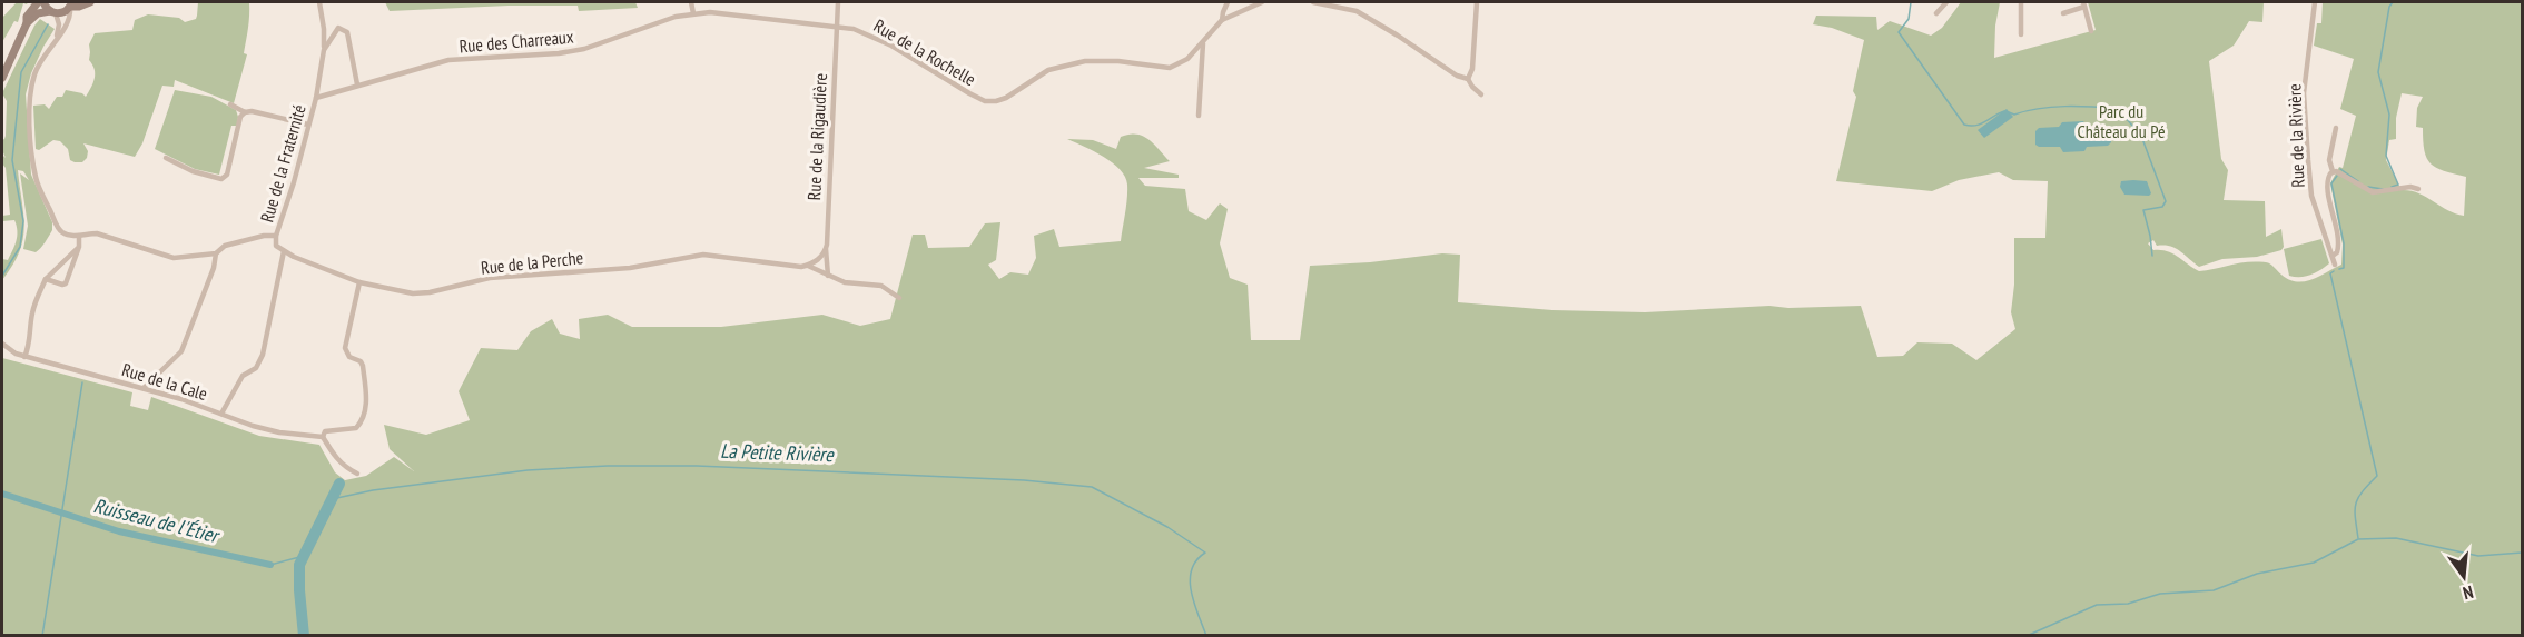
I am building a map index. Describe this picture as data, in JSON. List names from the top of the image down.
{
  "streets": {
    "street": [
      "Rue des Charreaux",
      "Rue de la Rochelle",
      "Rue de la Rivière",
      "Rue de la Rigaudière",
      "Rue de la Fraternité",
      "Rue de la Perche",
      "Rue de la Cale"
    ]
  },
  "crossings": [
    ["Rue des Charreaux", "Rue de la Rochelle"],
    ["Rue des Charreaux", "Rue de la Rigaudière"],
    ["Rue des Charreaux", "Rue de la Fraternité"],
    ["Rue de la Rochelle", "Rue de la Rigaudière"]
  ],
  "water": ["La Petite Rivière", "Ruisseau de l'Étier"],
  "parks": ["Parc du Château du Pé"],
  "north": "bottom"
}
